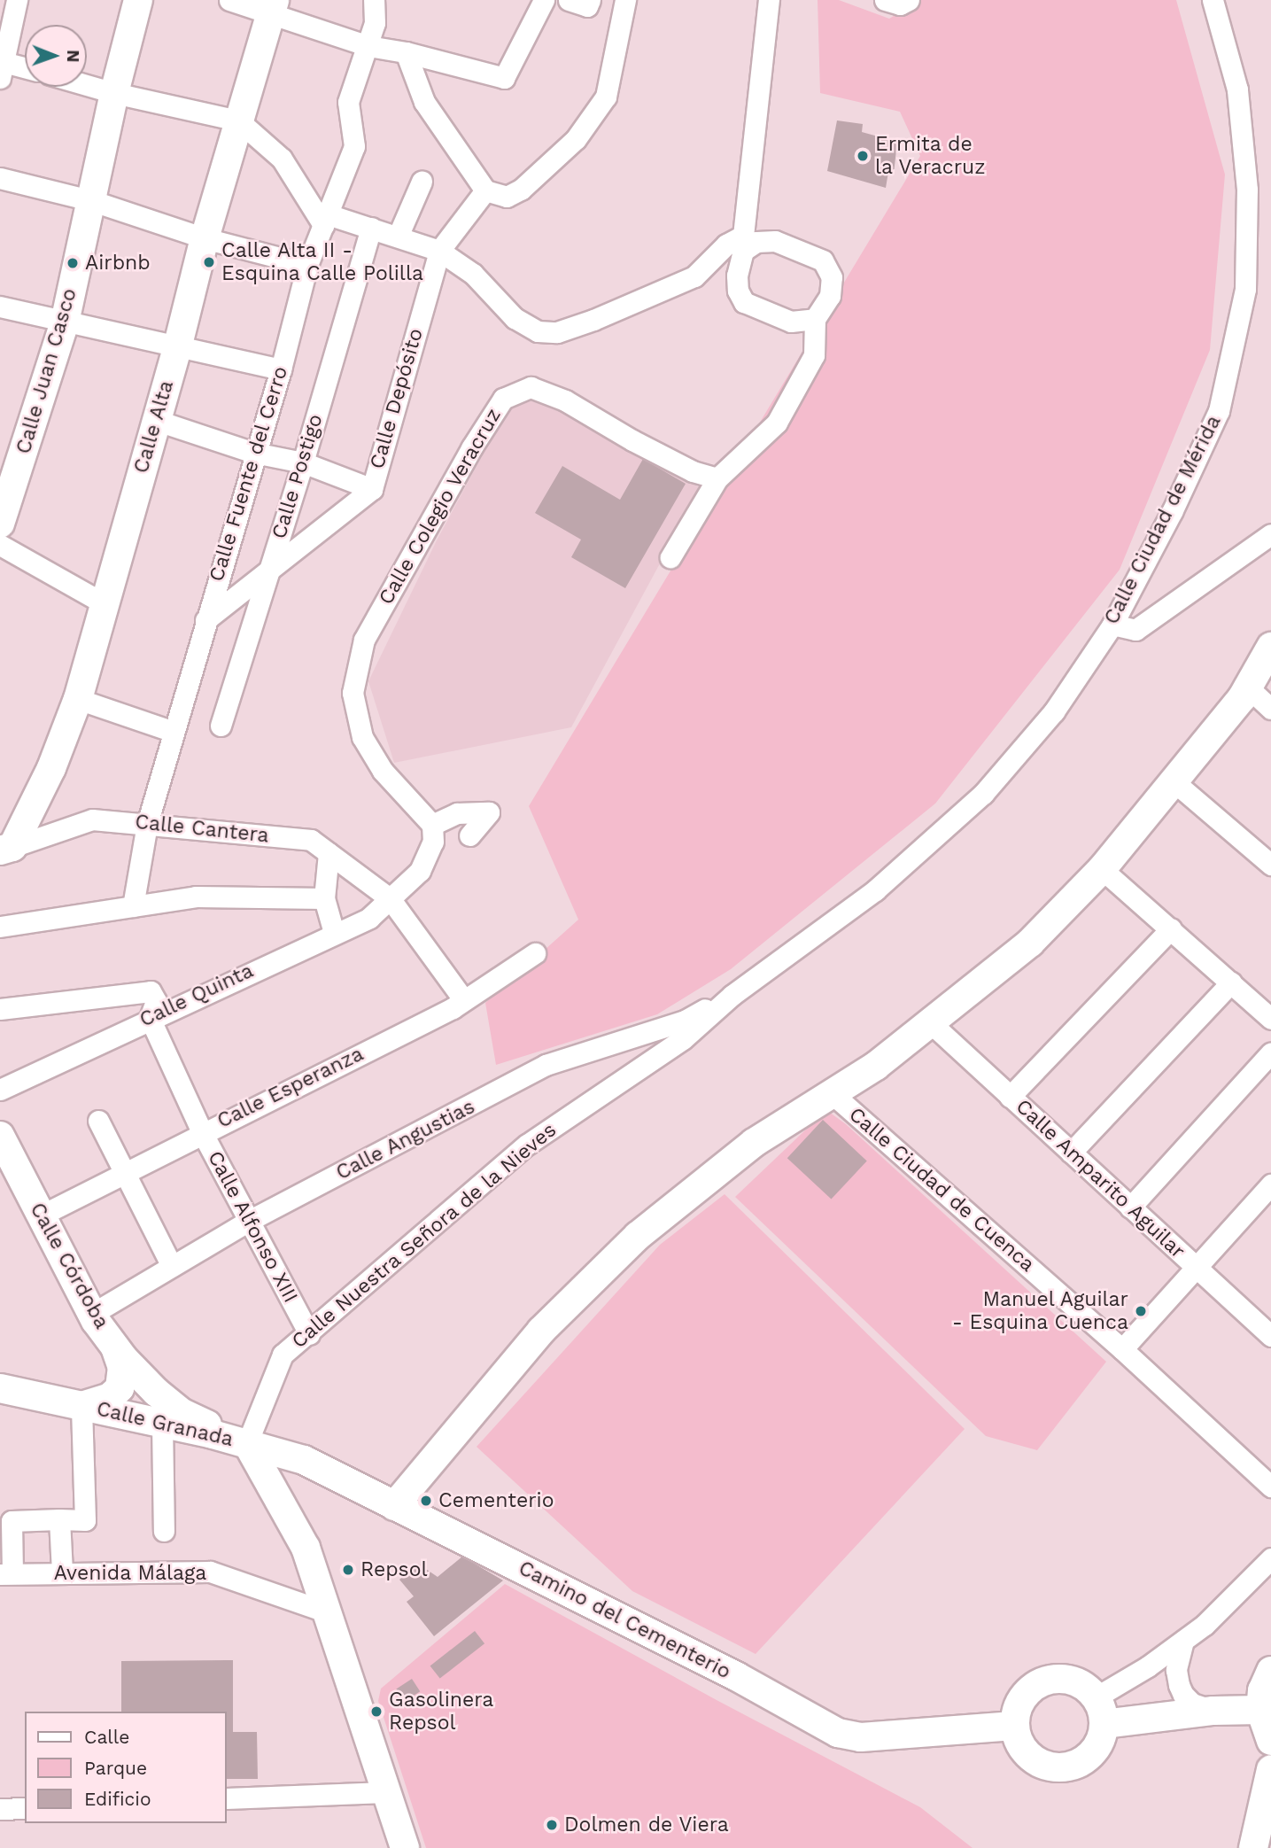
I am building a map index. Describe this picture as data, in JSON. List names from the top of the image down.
{
  "streets": {
    "street": [
      "Calle Juan Casco",
      "Calle Depósito",
      "Calle Alta",
      "Calle Fuente del Cerro",
      "Calle Postigo",
      "Calle Colegio Veracruz",
      "Calle Ciudad de Mérida",
      "Calle Cantera",
      "Calle Quinta",
      "Calle Esperanza",
      "Calle Angustias",
      "Calle Amparito Aguilar",
      "Calle Ciudad de Cuenca",
      "Calle Alfonso XIII",
      "Calle Nuestra Señora de la Nieves",
      "Calle Córdoba",
      "Calle Granada",
      "Avenida Málaga",
      "Camino del Cementerio"
    ]
  },
  "crossings": [
    ["Calle Depósito", "Calle Fuente del Cerro"],
    ["Calle Depósito", "Calle Postigo"],
    ["Calle Alta", "Calle Cantera"],
    ["Calle Fuente del Cerro", "Calle Cantera"],
    ["Calle Ciudad de Mérida", "Calle Angustias"],
    ["Calle Ciudad de Mérida", "Calle Nuestra Señora de la Nieves"],
    ["Calle Cantera", "Calle Quinta"],
    ["Calle Cantera", "Calle Esperanza"],
    ["Calle Quinta", "Calle Alfonso XIII"],
    ["Calle Esperanza", "Calle Alfonso XIII"],
    ["Calle Esperanza", "Calle Córdoba"],
    ["Calle Angustias", "Calle Alfonso XIII"],
    ["Calle Angustias", "Calle Nuestra Señora de la Nieves"],
    ["Calle Angustias", "Calle Córdoba"],
    ["Calle Alfonso XIII", "Calle Nuestra Señora de la Nieves"],
    ["Calle Nuestra Señora de la Nieves", "Calle Córdoba"],
    ["Calle Nuestra Señora de la Nieves", "Calle Granada"],
    ["Calle Nuestra Señora de la Nieves", "Camino del Cementerio"],
    ["Calle Córdoba", "Calle Granada"],
    ["Calle Córdoba", "Camino del Cementerio"],
    ["Calle Granada", "Camino del Cementerio"]
  ],
  "places": [
    "Ermita de la Veracruz",
    "Calle Alta II - Esquina Calle Polilla",
    "Airbnb",
    "Manuel Aguilar - Esquina Cuenca",
    "Cementerio",
    "Repsol",
    "Gasolinera Repsol",
    "Dolmen de Viera"
  ],
  "legend": ["Calle", "Parque", "Edificio"],
  "north": "right"
}
